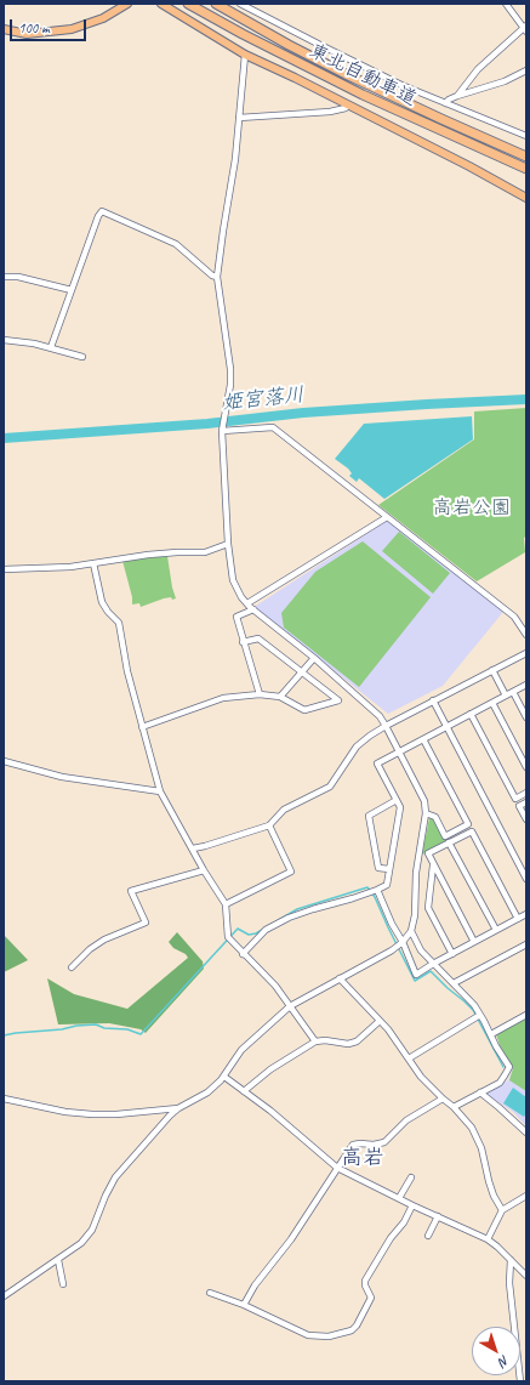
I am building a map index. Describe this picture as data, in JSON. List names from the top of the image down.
{
  "streets": {
    "highway": ["東北自動車道"]
  },
  "districts": ["高岩"],
  "water": ["姫宮落川"],
  "parks": ["高岩公園"],
  "scale_bar": "100 m",
  "north": "bottom right"
}
